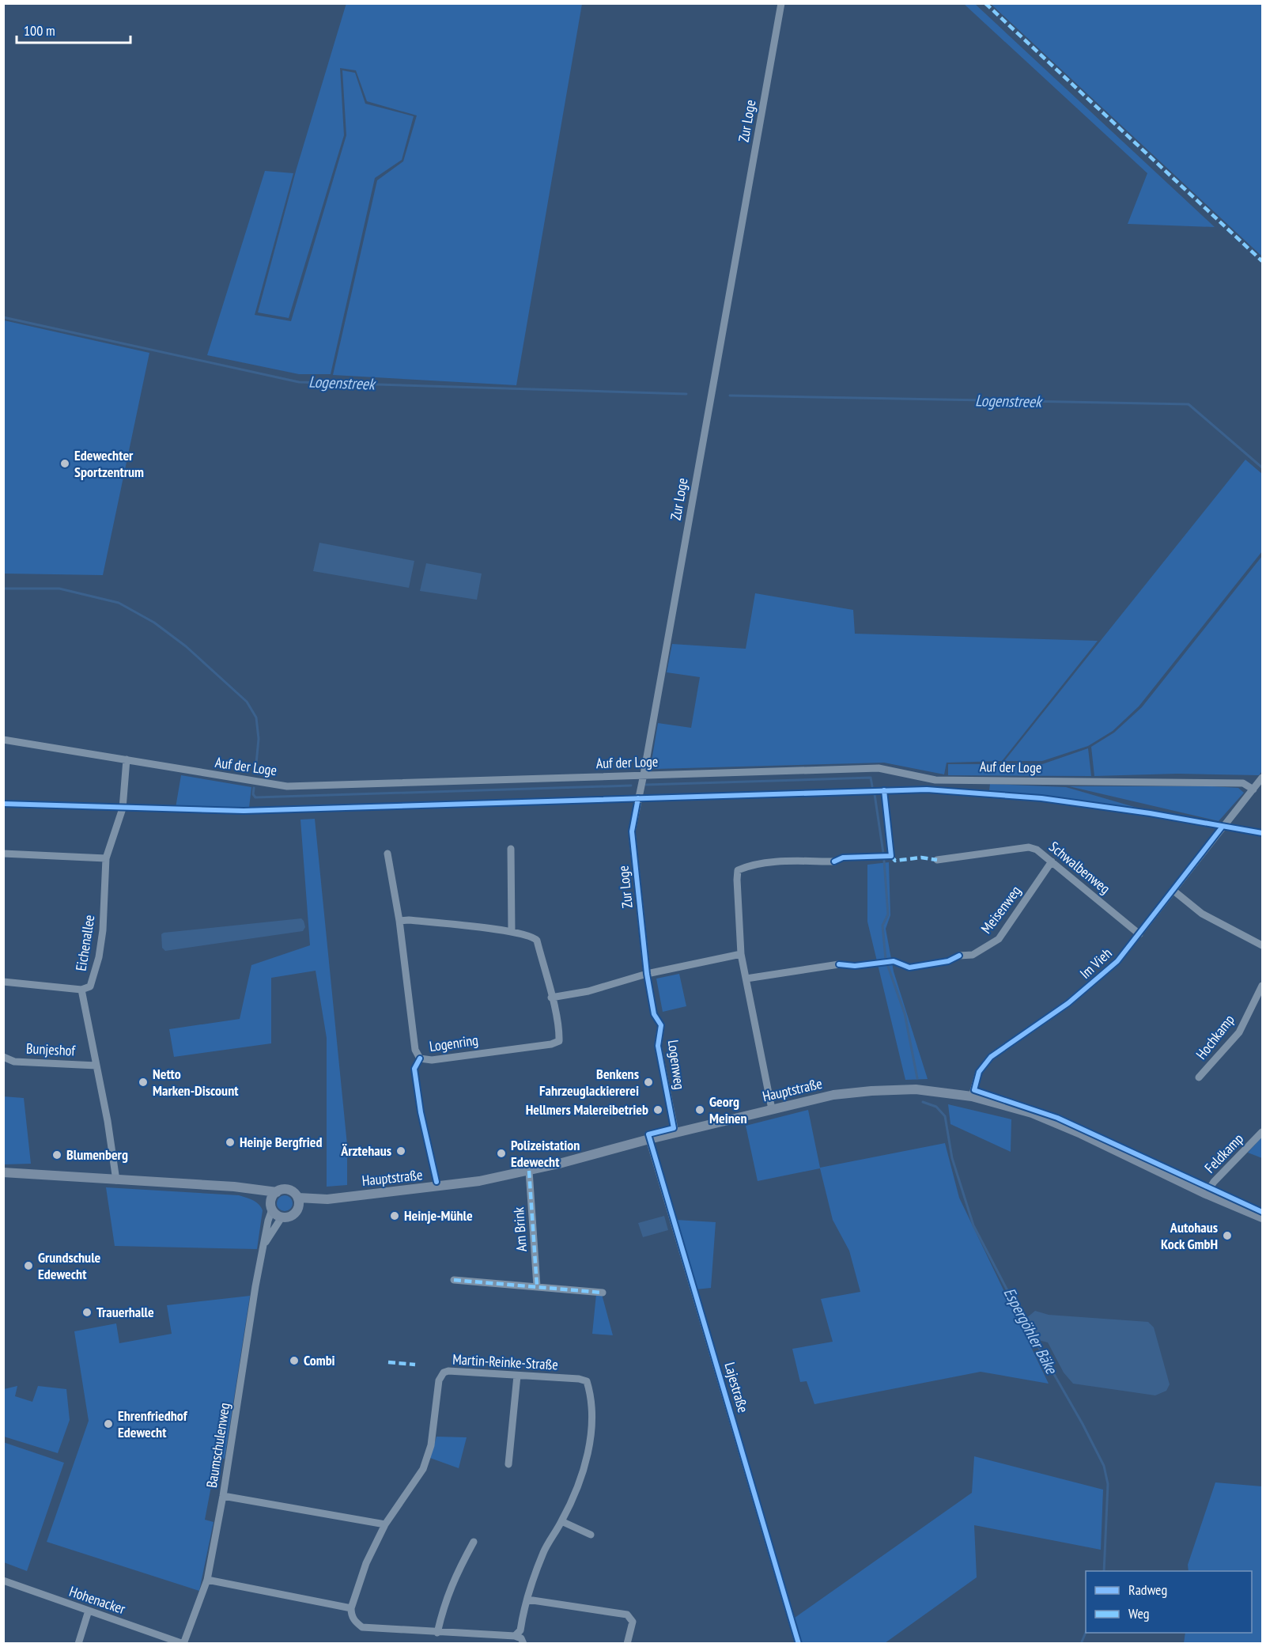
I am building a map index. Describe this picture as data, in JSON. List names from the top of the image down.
{
  "streets": {
    "main road": ["Hauptstraße"],
    "street": [
      "Zur Loge",
      "Auf der Loge",
      "Schwalbenweg",
      "Meisenweg",
      "Eichenallee",
      "Im Vieh",
      "Hochkamp",
      "Logenring",
      "Bunjeshof",
      "Logenweg",
      "Feldkamp",
      "Am Brink",
      "Martin-Reinke-Straße",
      "Lajestraße",
      "Baumschulenweg",
      "Hohenacker"
    ]
  },
  "crossings": [
    ["Zur Loge", "Auf der Loge"],
    ["Auf der Loge", "Eichenallee"],
    ["Auf der Loge", "Im Vieh"],
    ["Schwalbenweg", "Meisenweg"],
    ["Schwalbenweg", "Im Vieh"],
    ["Eichenallee", "Bunjeshof"],
    ["Im Vieh", "Hauptstraße"],
    ["Logenweg", "Hauptstraße"],
    ["Hauptstraße", "Feldkamp"],
    ["Hauptstraße", "Am Brink"],
    ["Hauptstraße", "Lajestraße"],
    ["Hauptstraße", "Baumschulenweg"],
    ["Baumschulenweg", "Hohenacker"]
  ],
  "water": ["Logenstreek", "Espergöhler Bäke"],
  "places": [
    "Edewechter Sportzentrum",
    "Netto Marken-Discount",
    "Benkens Fahrzeuglackiererei",
    "Hellmers Malereibetrieb",
    "Georg Meinen",
    "Heinje Bergfried",
    "Ärztehaus",
    "Polizeistation Edewecht",
    "Blumenberg",
    "Heinje-Mühle",
    "Autohaus Kock GmbH",
    "Grundschule Edewecht",
    "Trauerhalle",
    "Combi",
    "Ehrenfriedhof Edewecht"
  ],
  "legend": ["Radweg", "Weg"],
  "scale_bar": "100 m"
}
